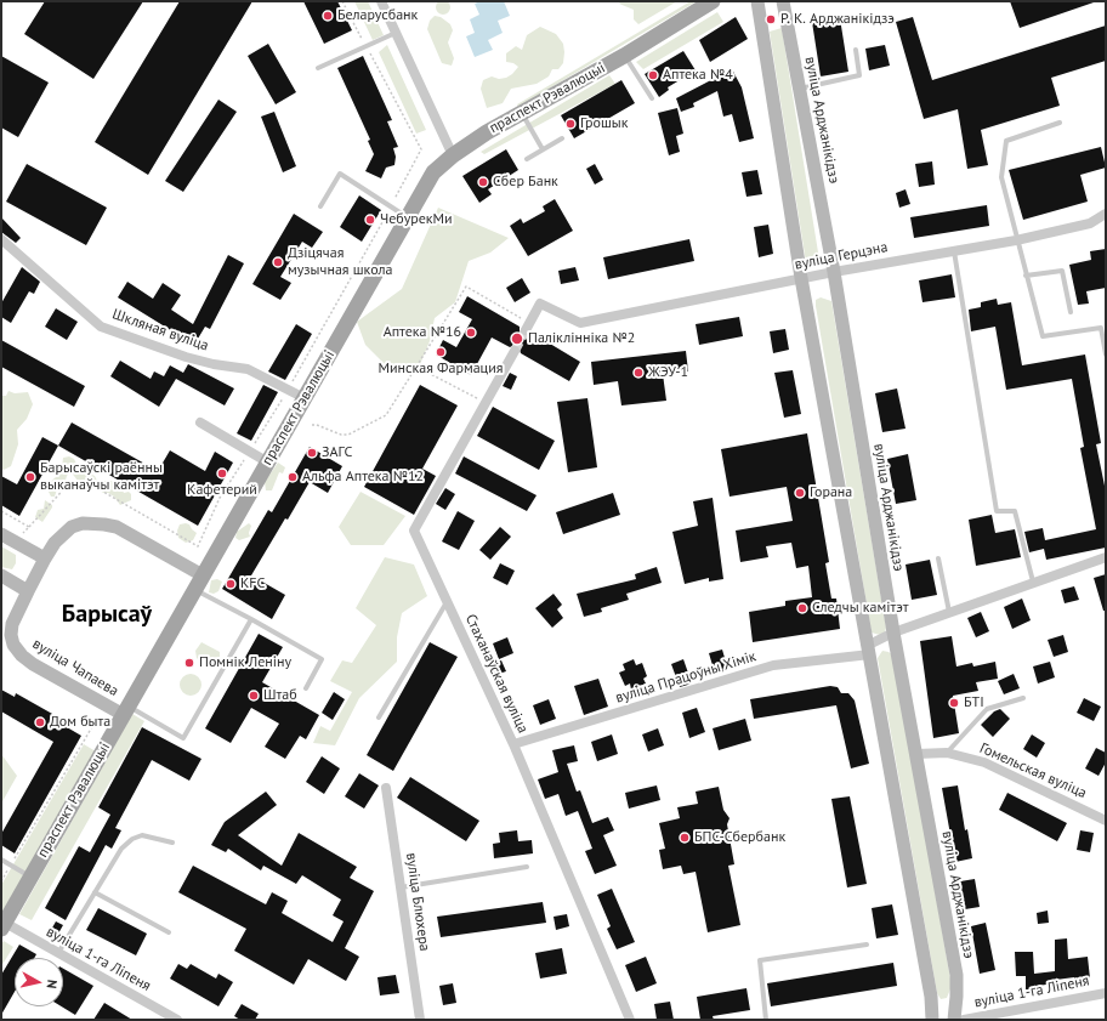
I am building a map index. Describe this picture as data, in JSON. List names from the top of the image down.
{
  "streets": {
    "main road": ["праспект Рэвалюцыі", "вуліца Арджанікідзэ", "вуліца Чапаева"],
    "street": [
      "вуліца Герцэна",
      "Шкляная вуліца",
      "Стаханаўская вуліца",
      "вуліца Працоўны Хімік",
      "Гомельская вуліца",
      "вуліца Блюхера",
      "вуліца 1-га Ліпеня"
    ]
  },
  "crossings": [
    ["праспект Рэвалюцыі", "Шкляная вуліца"],
    ["праспект Рэвалюцыі", "вуліца Чапаева"],
    ["праспект Рэвалюцыі", "вуліца 1-га Ліпеня"],
    ["вуліца Арджанікідзэ", "вуліца Герцэна"],
    ["вуліца Арджанікідзэ", "вуліца Працоўны Хімік"],
    ["вуліца Арджанікідзэ", "Гомельская вуліца"],
    ["Стаханаўская вуліца", "вуліца Працоўны Хімік"]
  ],
  "districts": ["Барысаў"],
  "places": [
    "Беларусбанк",
    "Р. К. Арджанікідзэ",
    "Аптека №4",
    "Грошык",
    "Сбер Банк",
    "ЧебурекМи",
    "Дзіцячая музычная школа",
    "Аптека №16",
    "Паліклінніка №2",
    "Минская Фармация",
    "ЖЭУ-1",
    "ЗАГС",
    "Кафетерий",
    "Барысаўскі раённы выканаўчы камітэт",
    "Альфа Аптека №12",
    "Горана",
    "KFC",
    "Следчы камітэт",
    "Помнік Леніну",
    "Штаб",
    "БТІ",
    "Дом быта",
    "БПС-Сбербанк"
  ],
  "north": "right"
}
